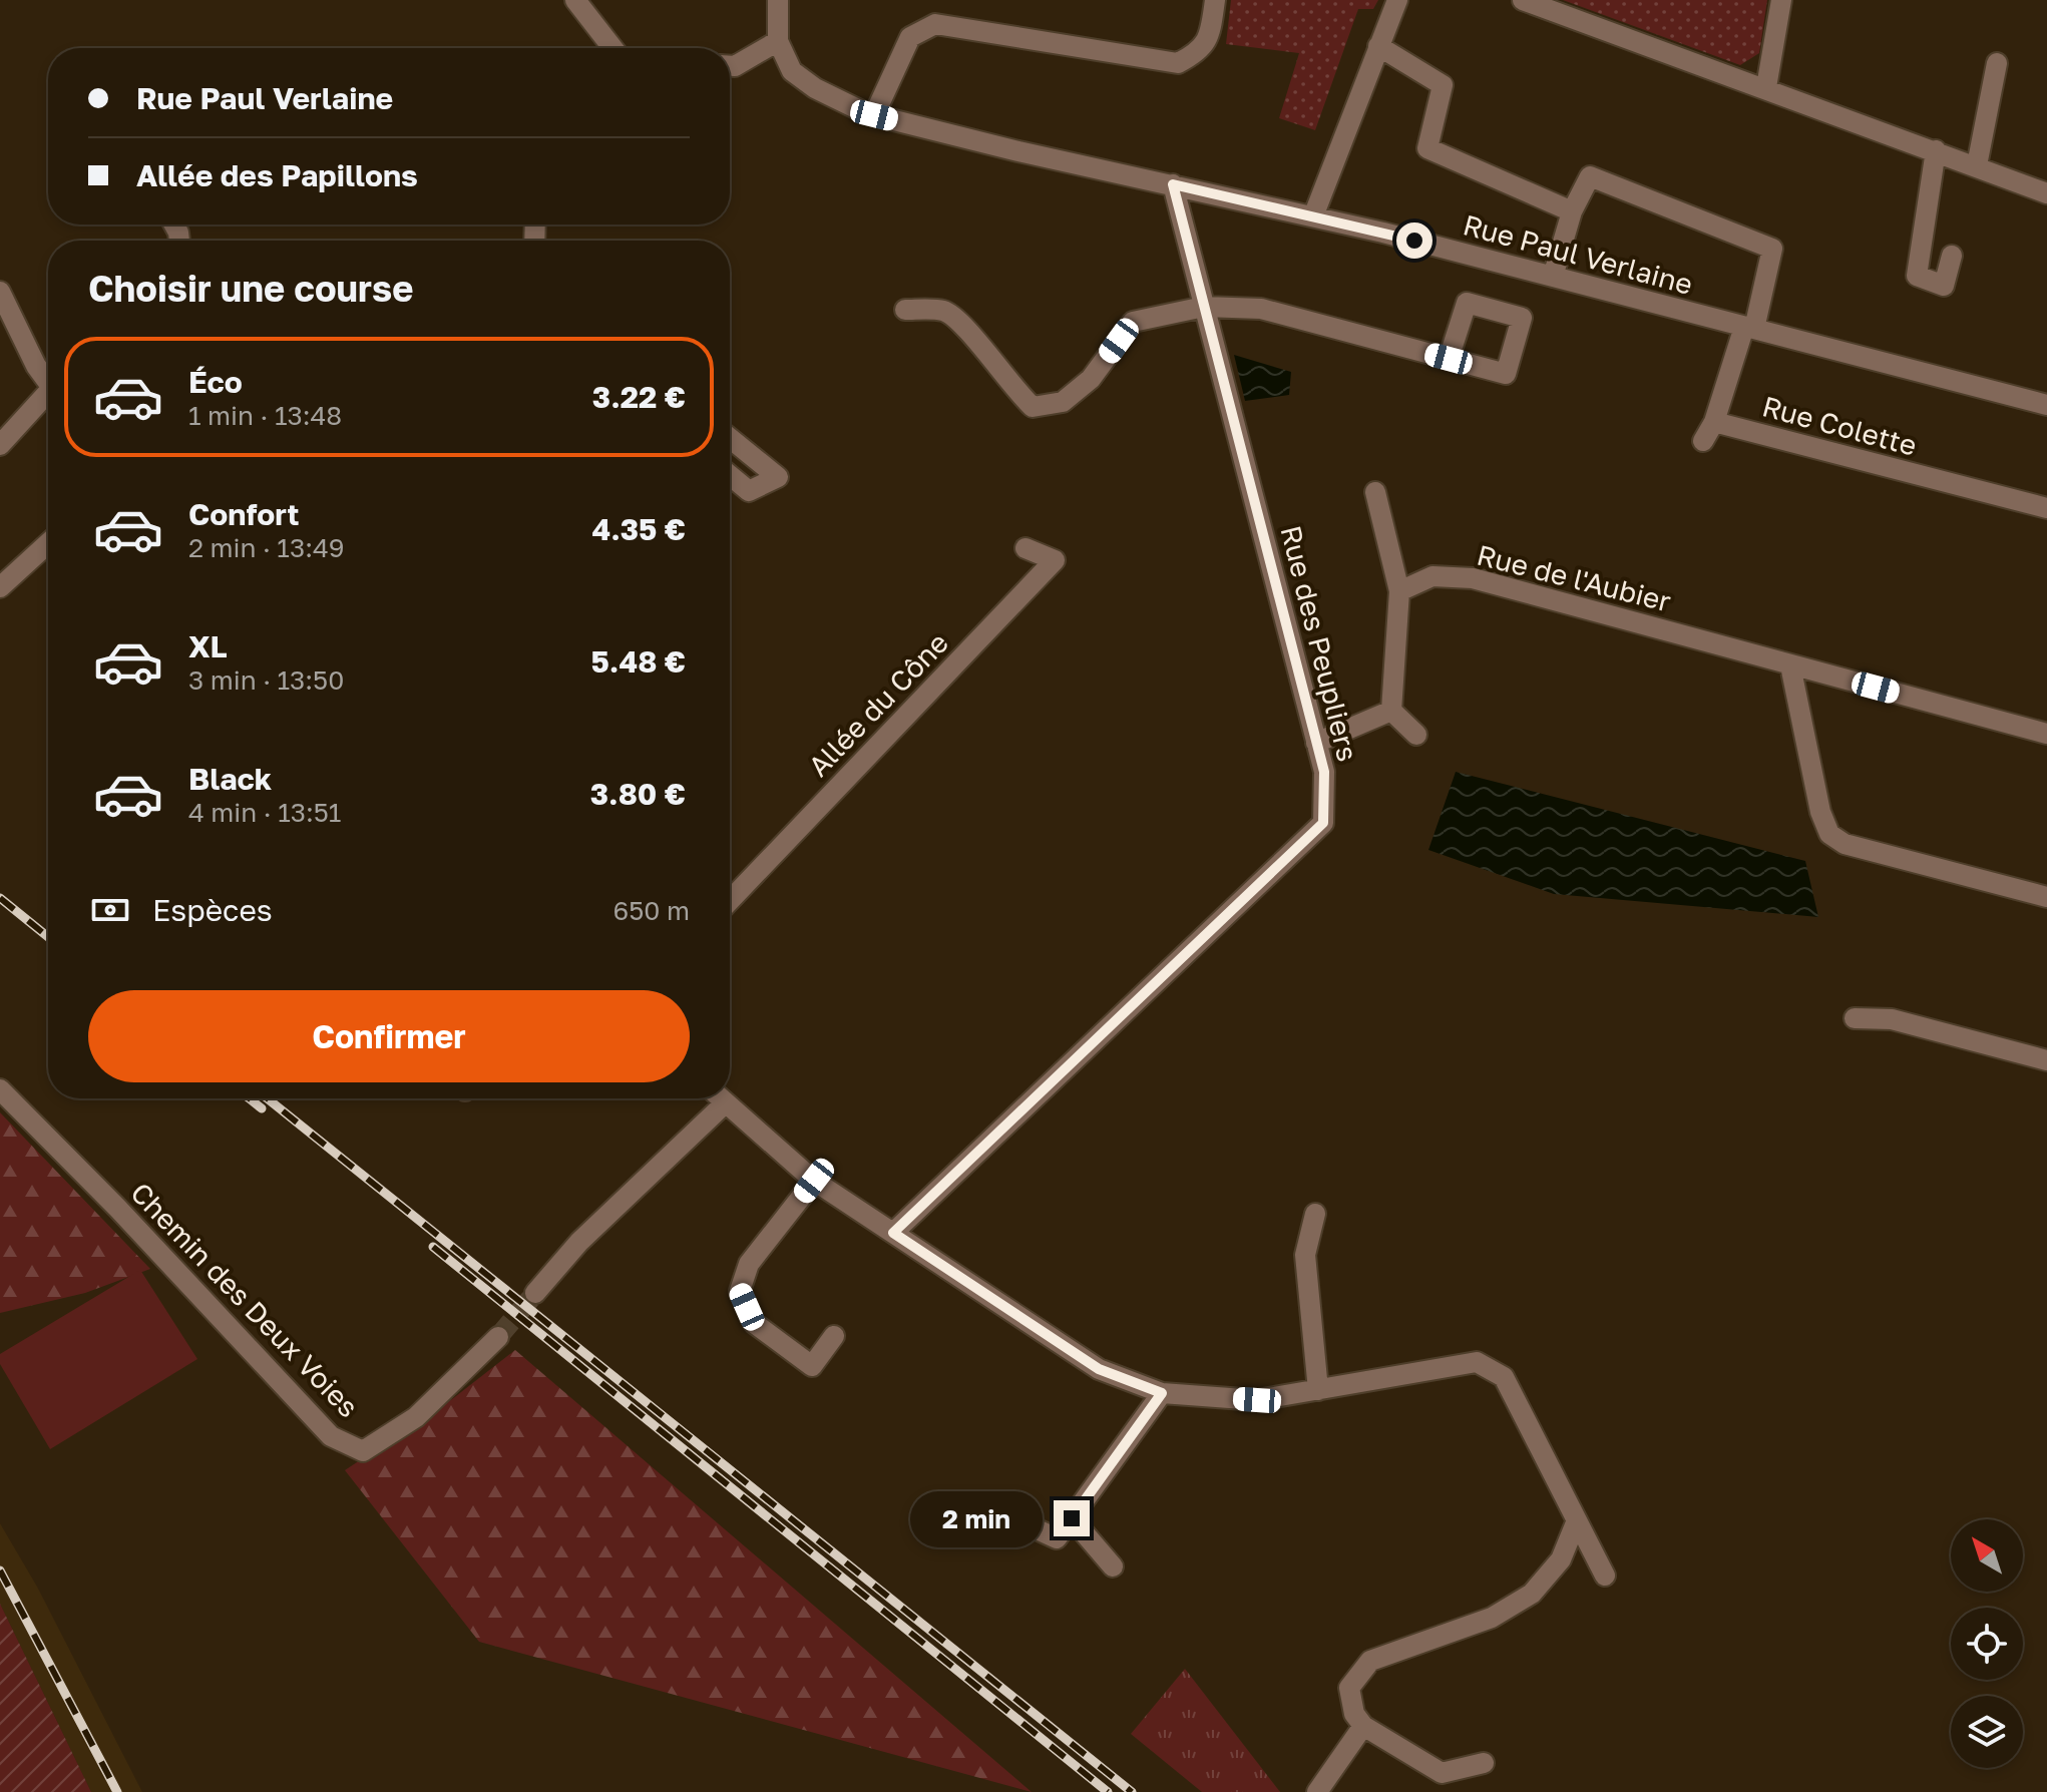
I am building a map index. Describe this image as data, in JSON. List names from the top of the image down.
{
  "streets": {
    "street": [
      "Rue Paul Verlaine",
      "Rue Colette",
      "Rue de l'Aubier",
      "Rue des Peupliers",
      "Allée du Cône",
      "Chemin des Deux Voies"
    ]
  },
  "crossings": [
    ["Rue Paul Verlaine", "Rue Colette"],
    ["Rue Paul Verlaine", "Rue des Peupliers"]
  ],
  "north": "top left",
  "page": {
    "banner": ["Rue Paul Verlaine", "Allée des Papillons"],
    "heading": "Choisir une course",
    "list": [
      {
        "name": "Éco",
        "note": "1 min · 13:48",
        "value": "3.22 €"
      },
      {
        "name": "Confort",
        "note": "2 min · 13:49",
        "value": "4.35 €"
      },
      {
        "name": "XL",
        "note": "3 min · 13:50",
        "value": "5.48 €"
      },
      {
        "name": "Black",
        "note": "4 min · 13:51",
        "value": "3.80 €"
      }
    ],
    "pay": ["Espèces", "650 m"],
    "buttons": "Confirmer",
    "bubble": "2 min"
  }
}
